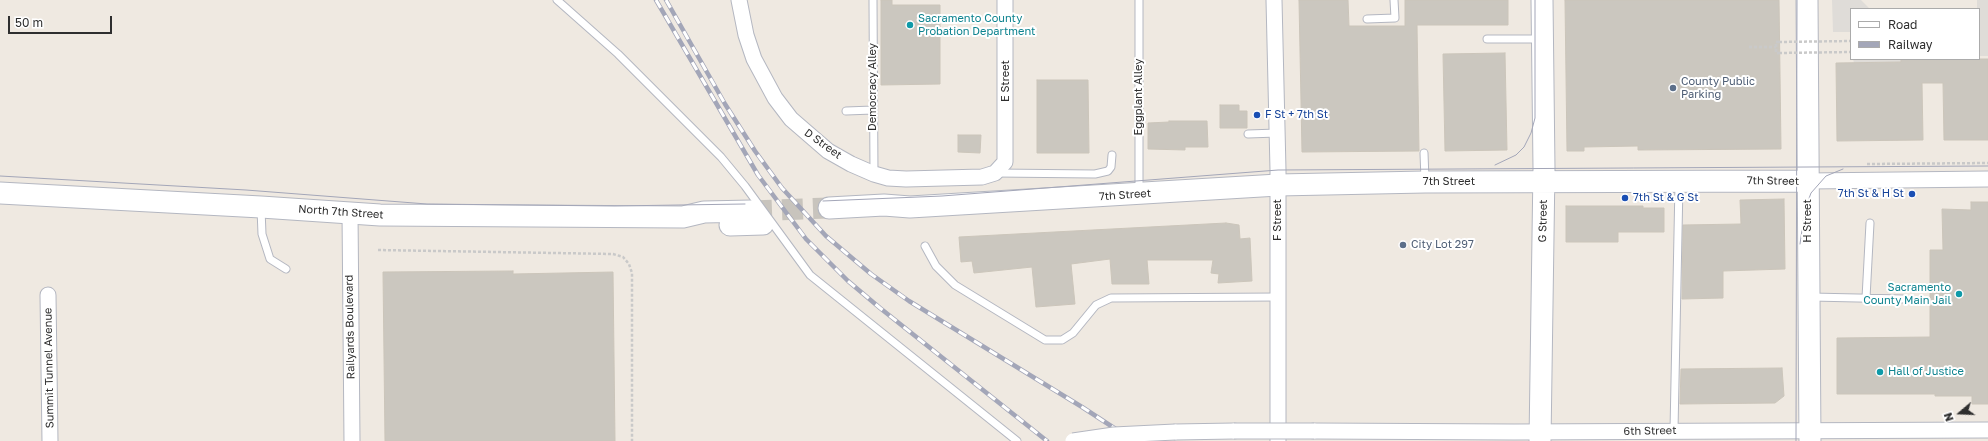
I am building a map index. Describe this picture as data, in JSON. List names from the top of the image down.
{
  "streets": {
    "main road": [
      "7th Street",
      "North 7th Street",
      "G Street",
      "H Street"
    ],
    "street": [
      "E Street",
      "D Street",
      "F Street",
      "Railyards Boulevard",
      "Summit Tunnel Avenue",
      "6th Street"
    ],
    "lane": ["Democracy Alley", "Eggplant Alley"]
  },
  "crossings": [
    ["E Street", "D Street"],
    ["Democracy Alley", "D Street"],
    ["Eggplant Alley", "7th Street"],
    ["7th Street", "F Street"],
    ["7th Street", "G Street"],
    ["7th Street", "H Street"],
    ["North 7th Street", "Railyards Boulevard"],
    ["G Street", "6th Street"],
    ["H Street", "6th Street"]
  ],
  "places": [
    "Sacramento County Probation Department",
    "County Public Parking",
    "F St + 7th St",
    "7th St & H St",
    "7th St & G St",
    "City Lot 297",
    "Sacramento County Main Jail",
    "Hall of Justice"
  ],
  "legend": ["Road", "Railway"],
  "scale_bar": "50 m",
  "north": "left"
}
